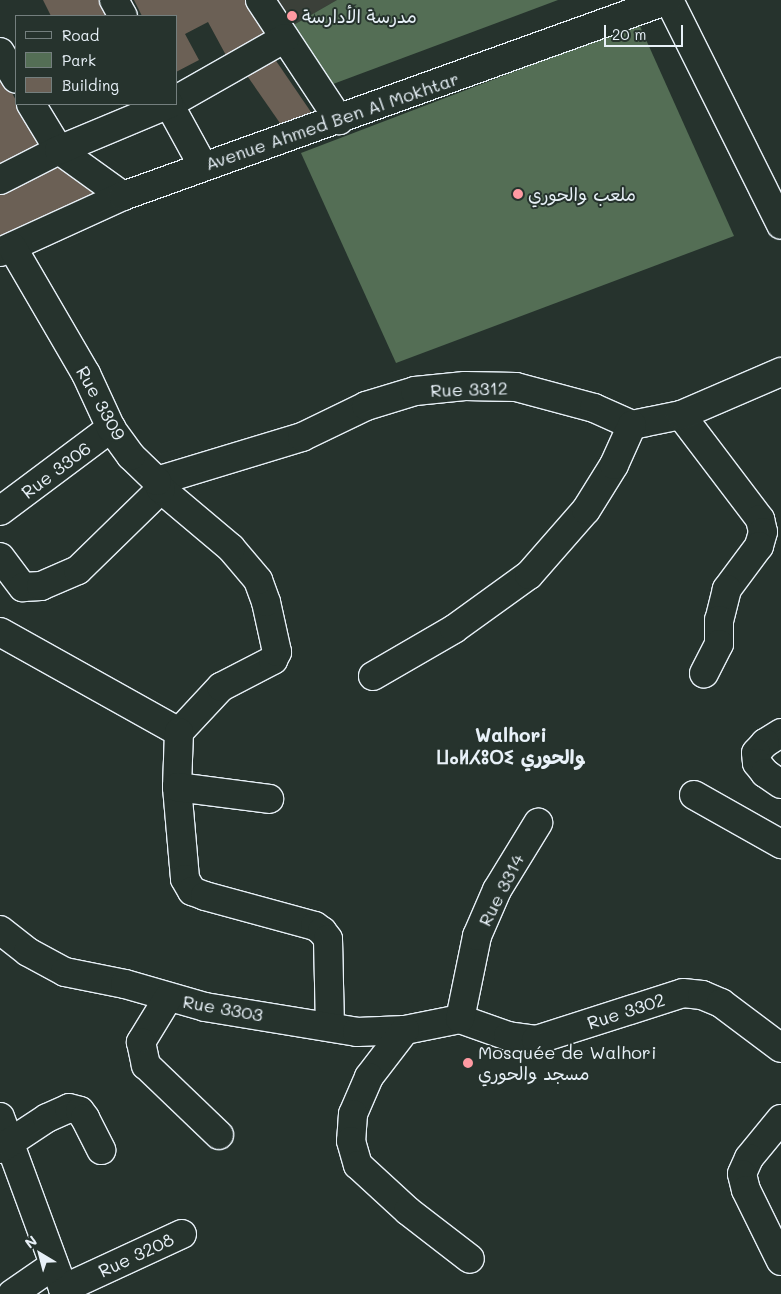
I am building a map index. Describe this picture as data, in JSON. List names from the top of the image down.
{
  "streets": {
    "street": [
      "Avenue Ahmed Ben Al Mokhtar",
      "Rue 3312",
      "Rue 3309",
      "Rue 3306",
      "Rue 3314",
      "Rue 3303",
      "Rue 3302",
      "Rue 3208"
    ]
  },
  "crossings": [
    ["Avenue Ahmed Ben Al Mokhtar", "Rue 3309"],
    ["Rue 3312", "Rue 3309"],
    ["Rue 3309", "Rue 3306"],
    ["Rue 3314", "Rue 3303"],
    ["Rue 3314", "Rue 3302"],
    ["Rue 3303", "Rue 3302"]
  ],
  "districts": ["Walhori ⵡⴰⵍⵃⵓⵔⵉ والحوري"],
  "places": ["مدرسة الأدارسة", "ملعب والحوري", "Mosquée de Walhori مسجد والحوري"],
  "legend": ["Road", "Park", "Building"],
  "scale_bar": "20 m",
  "north": "top left"
}
